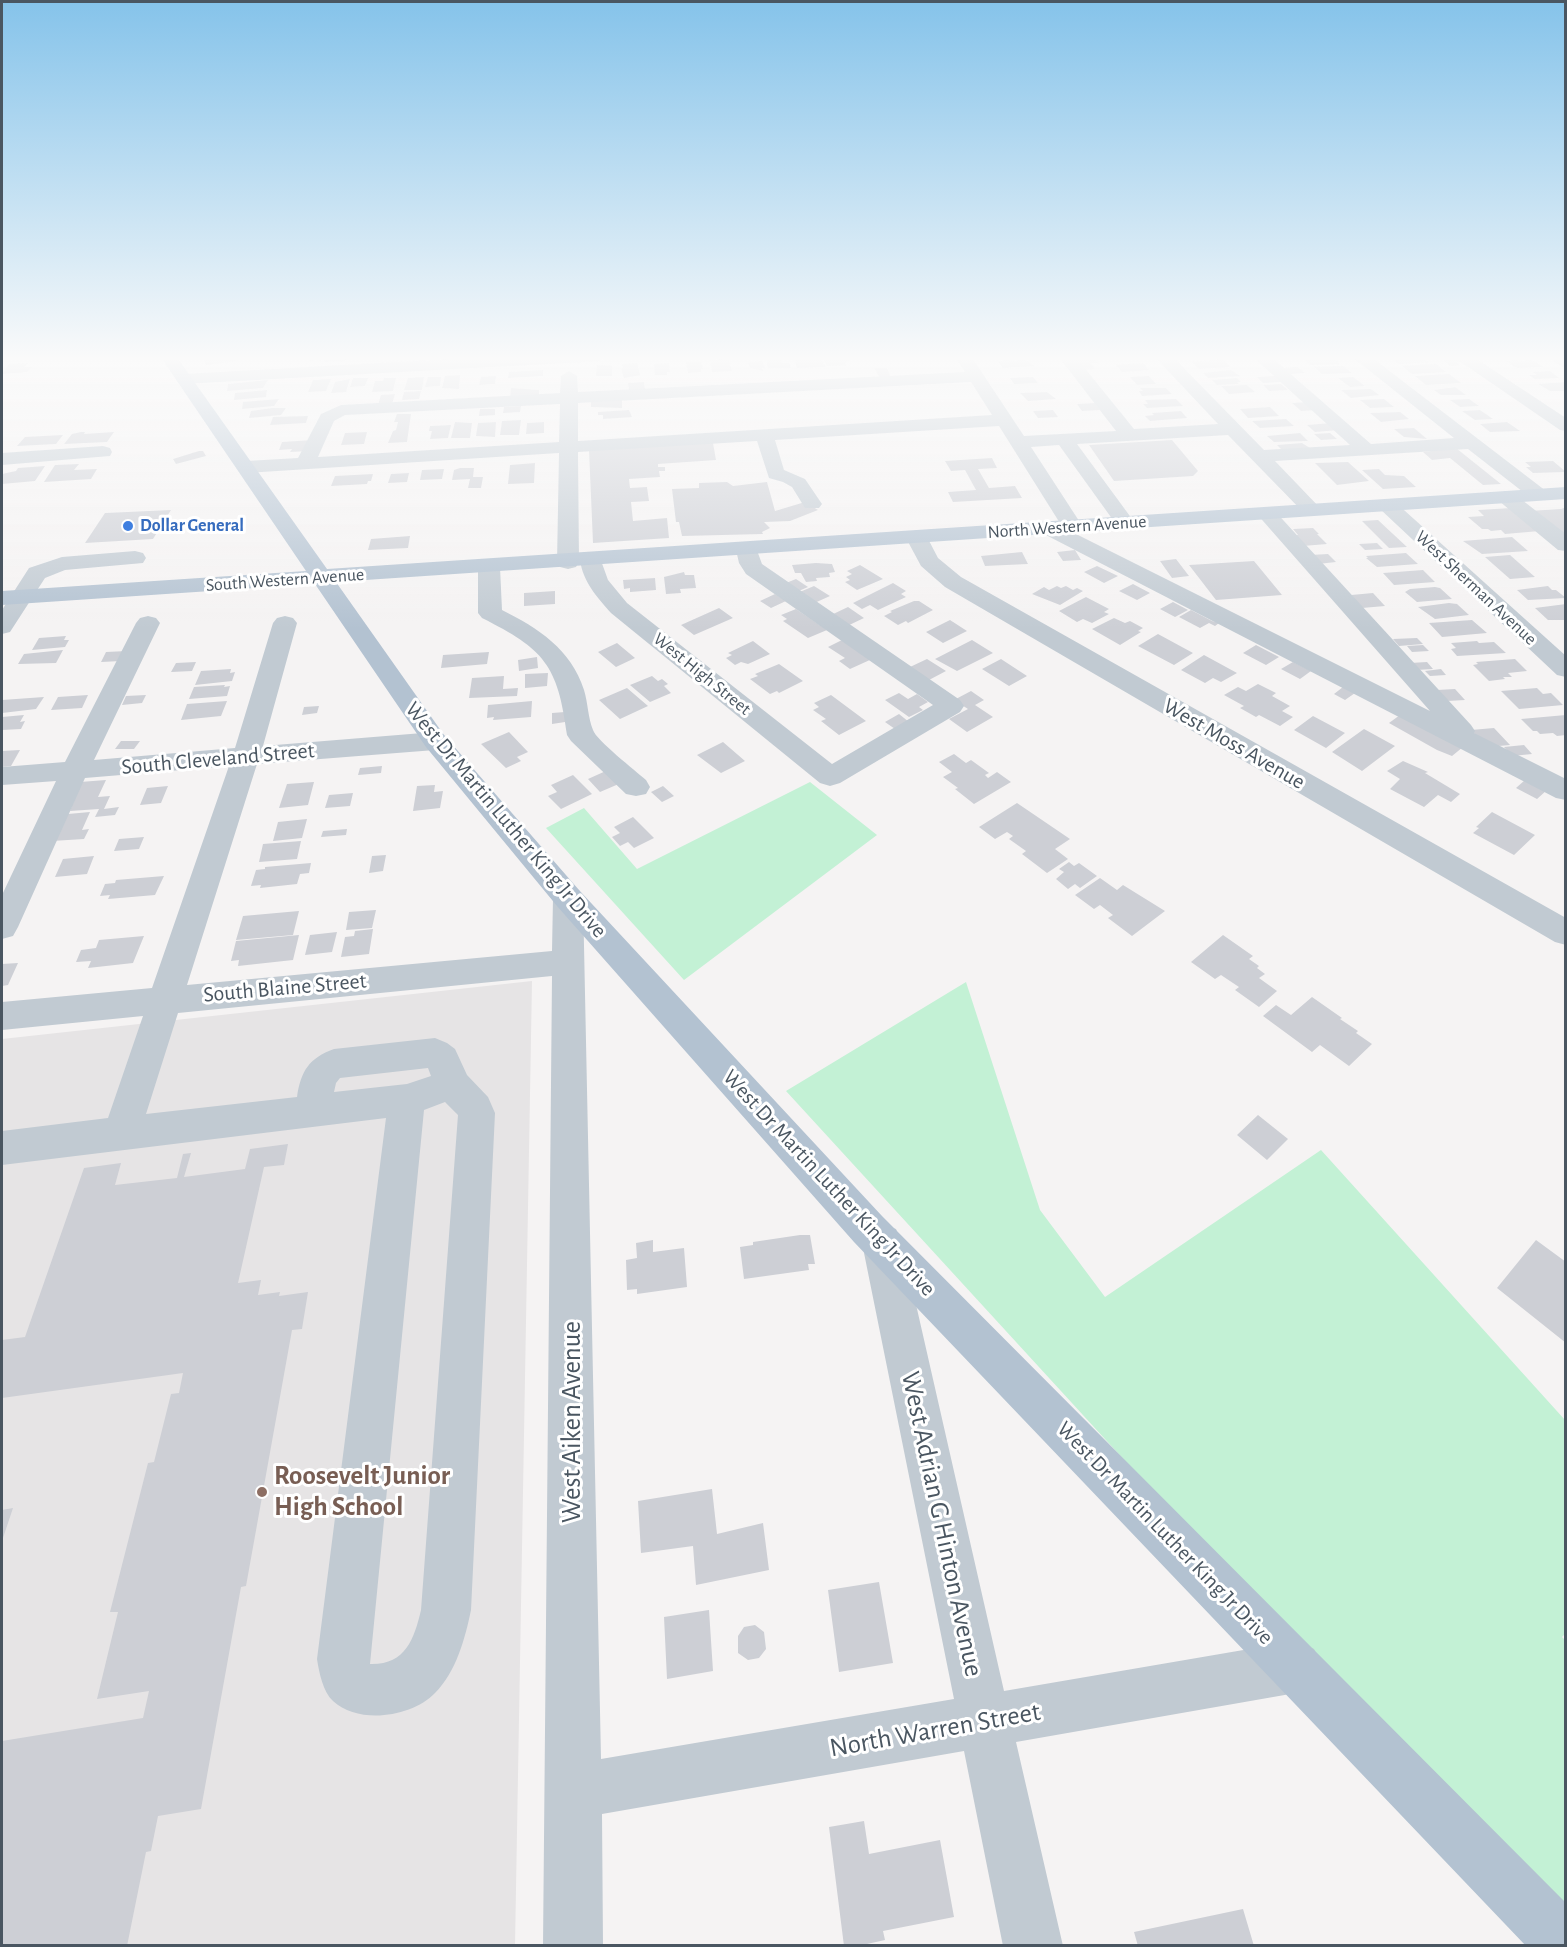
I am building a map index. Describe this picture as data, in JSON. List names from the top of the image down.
{
  "streets": {
    "main road": ["North Western Avenue", "South Western Avenue", "West Dr Martin Luther King Jr Drive"],
    "street": [
      "West Sherman Avenue",
      "West High Street",
      "West Moss Avenue",
      "South Cleveland Street",
      "South Blaine Street",
      "West Aiken Avenue",
      "West Adrian G Hinton Avenue",
      "North Warren Street"
    ]
  },
  "crossings": [
    ["North Western Avenue", "South Western Avenue"],
    ["North Western Avenue", "West Sherman Avenue"],
    ["North Western Avenue", "West High Street"],
    ["North Western Avenue", "West Moss Avenue"],
    ["South Western Avenue", "West High Street"],
    ["South Western Avenue", "West Dr Martin Luther King Jr Drive"],
    ["South Cleveland Street", "West Dr Martin Luther King Jr Drive"],
    ["West Dr Martin Luther King Jr Drive", "West Aiken Avenue"],
    ["West Dr Martin Luther King Jr Drive", "West Adrian G Hinton Avenue"],
    ["West Dr Martin Luther King Jr Drive", "North Warren Street"],
    ["South Blaine Street", "West Aiken Avenue"],
    ["West Aiken Avenue", "North Warren Street"],
    ["West Adrian G Hinton Avenue", "North Warren Street"]
  ],
  "places": ["Dollar General", "Roosevelt Junior High School"]
}
